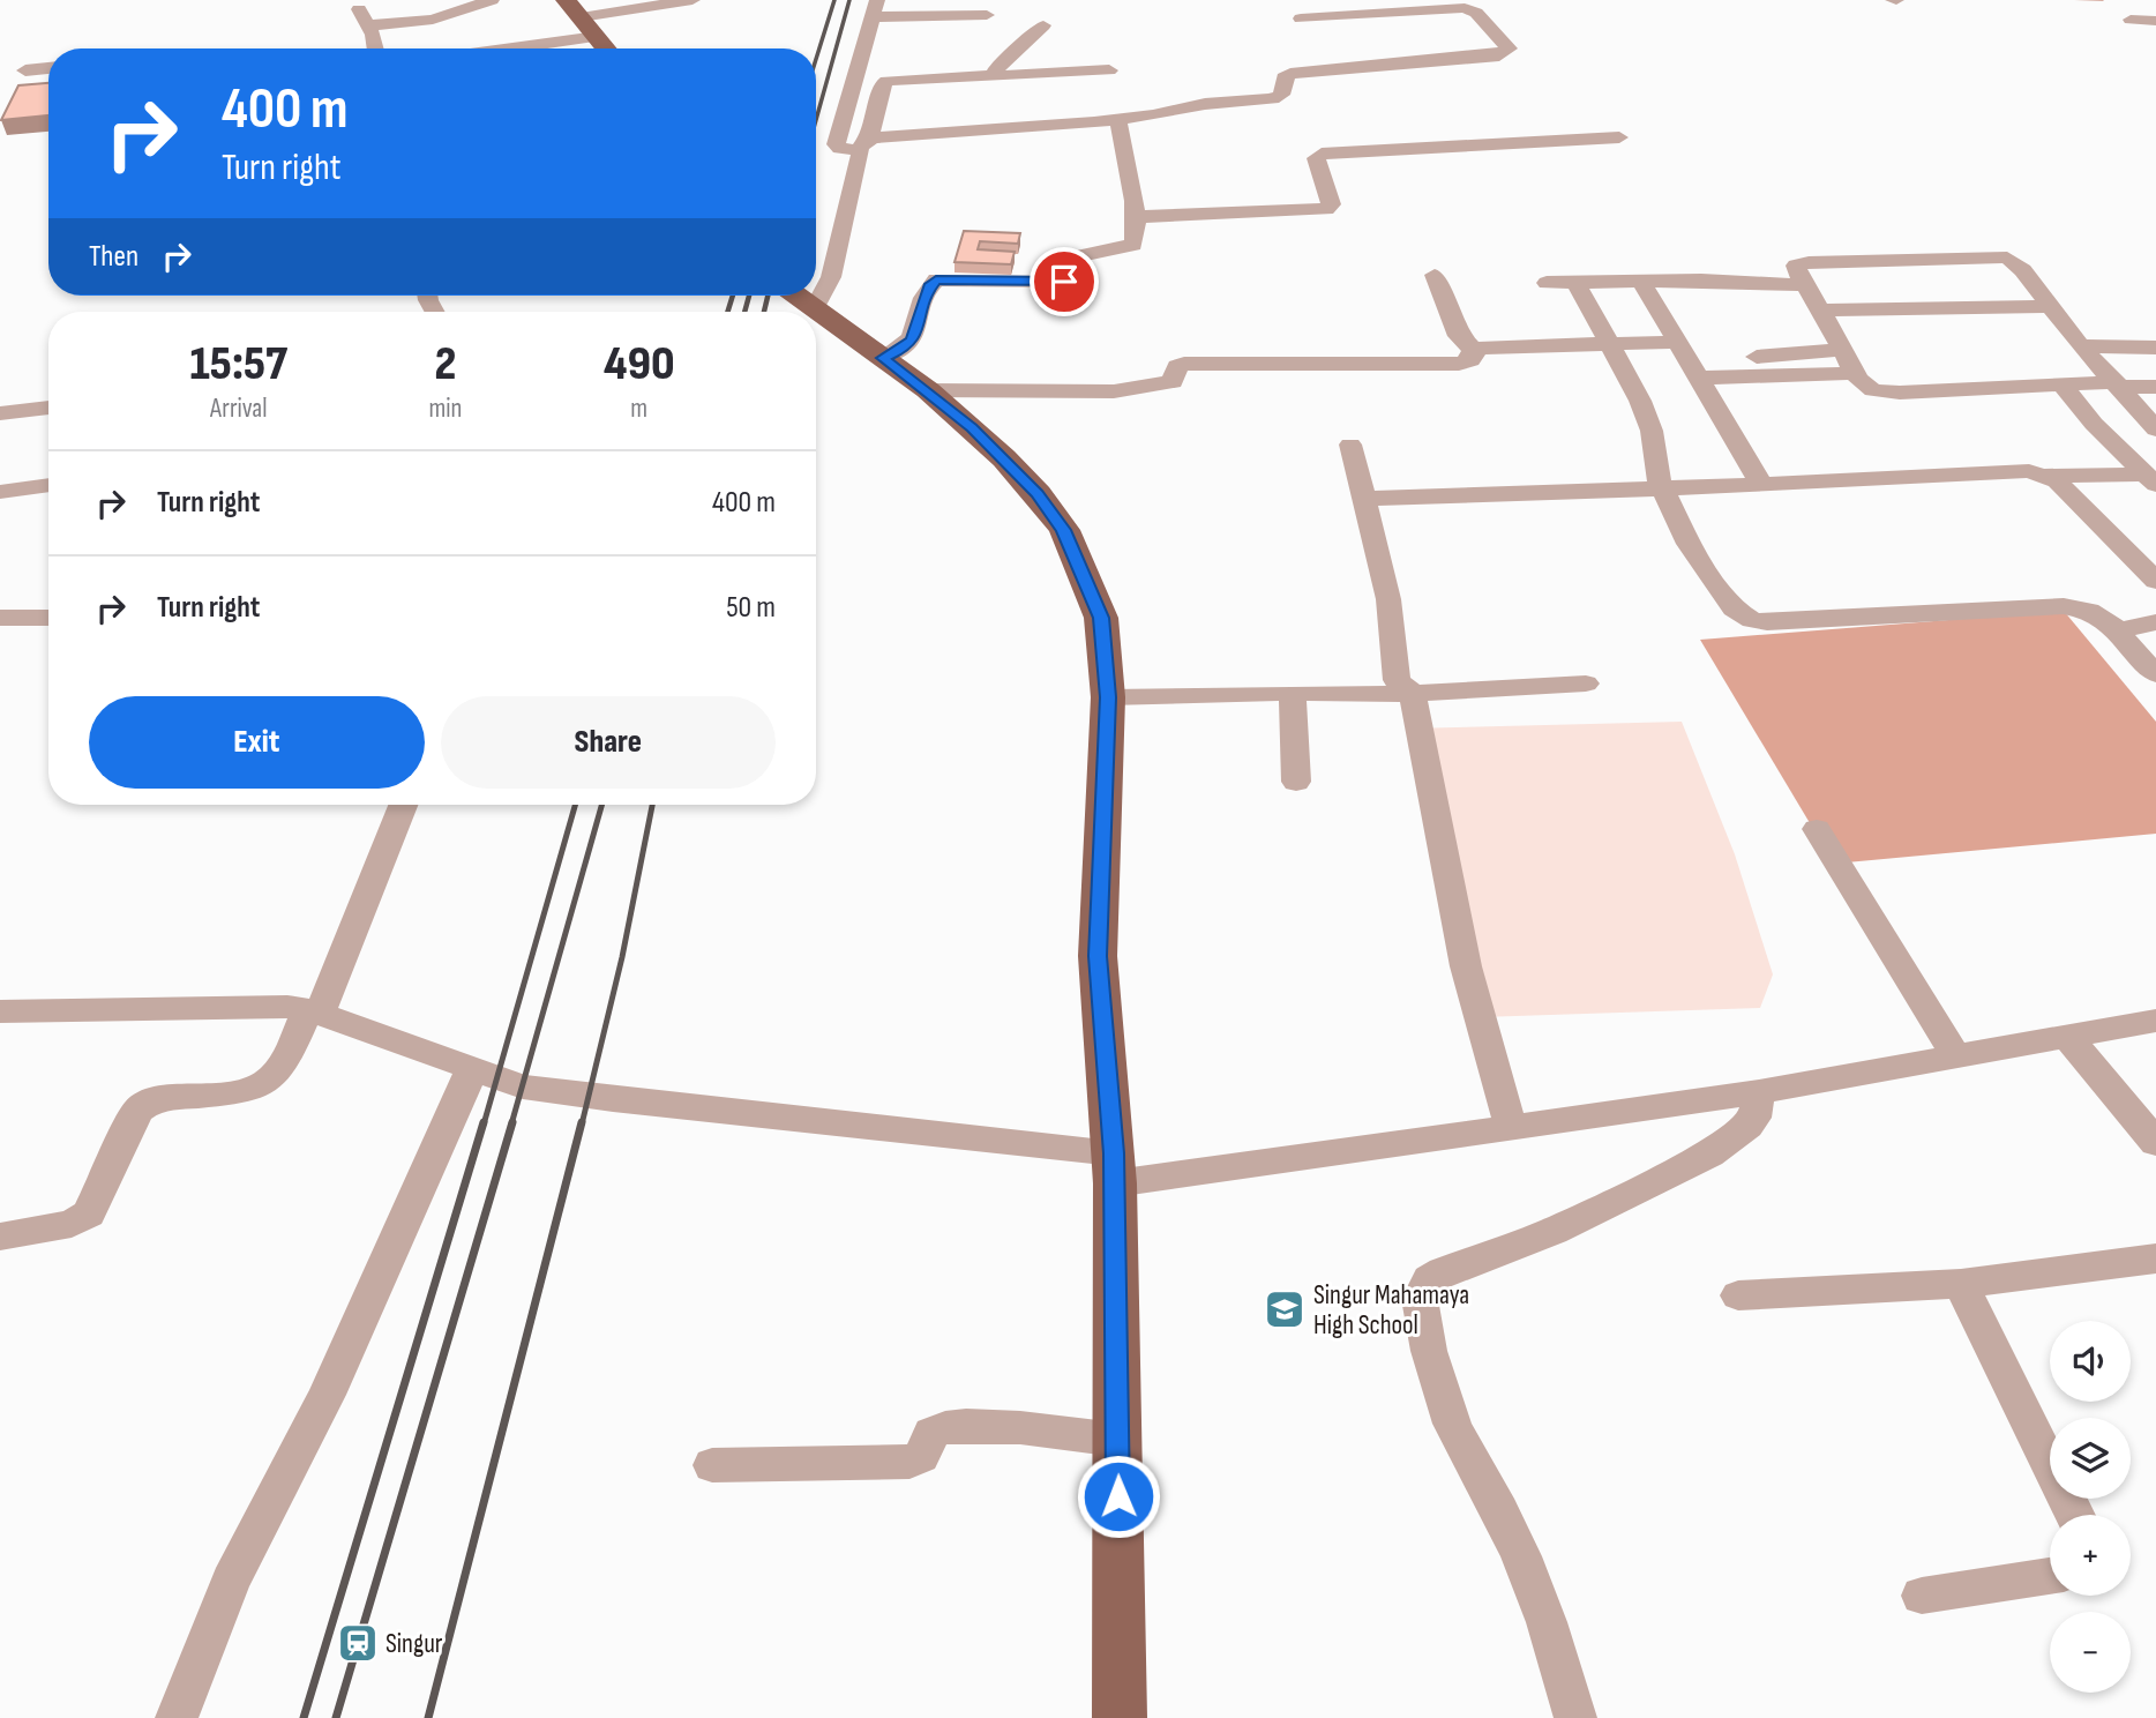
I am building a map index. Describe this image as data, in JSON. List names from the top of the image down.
{
  "places": {
    "school or university": ["Singur Mahamaya High School"],
    "station": ["Singur"]
  },
  "page": {
    "turn": ["400 m", "Turn right"],
    "then": "Then",
    "eta": [
      "15:57",
      "Arrival",
      "2",
      "min",
      "490",
      "m"
    ],
    "list": [
      {
        "name": "Turn right",
        "value": "400 m"
      },
      {
        "name": "Turn right",
        "value": "50 m"
      }
    ],
    "buttons": ["Exit", "Share"],
    "map_buttons": ["+", "−"]
  }
}
